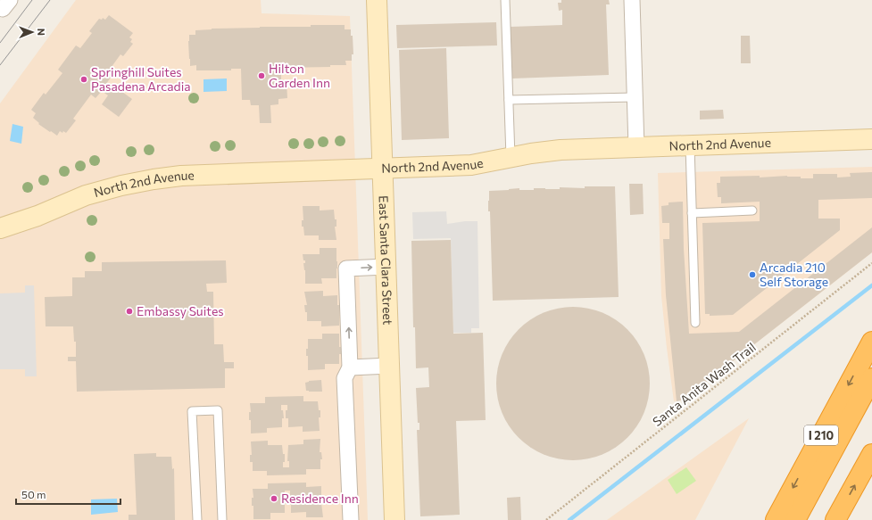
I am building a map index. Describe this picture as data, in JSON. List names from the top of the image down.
{
  "streets": {
    "highway": ["I 210"],
    "street": ["North 2nd Avenue", "East Santa Clara Street"],
    "path": ["Santa Anita Wash Trail"]
  },
  "crossings": [
    ["North 2nd Avenue", "East Santa Clara Street"]
  ],
  "places": [
    "Hilton Garden Inn",
    "Springhill Suites Pasadena Arcadia",
    "Arcadia 210 Self Storage",
    "Embassy Suites",
    "Residence Inn"
  ],
  "scale_bar": "50 m",
  "north": "right"
}
